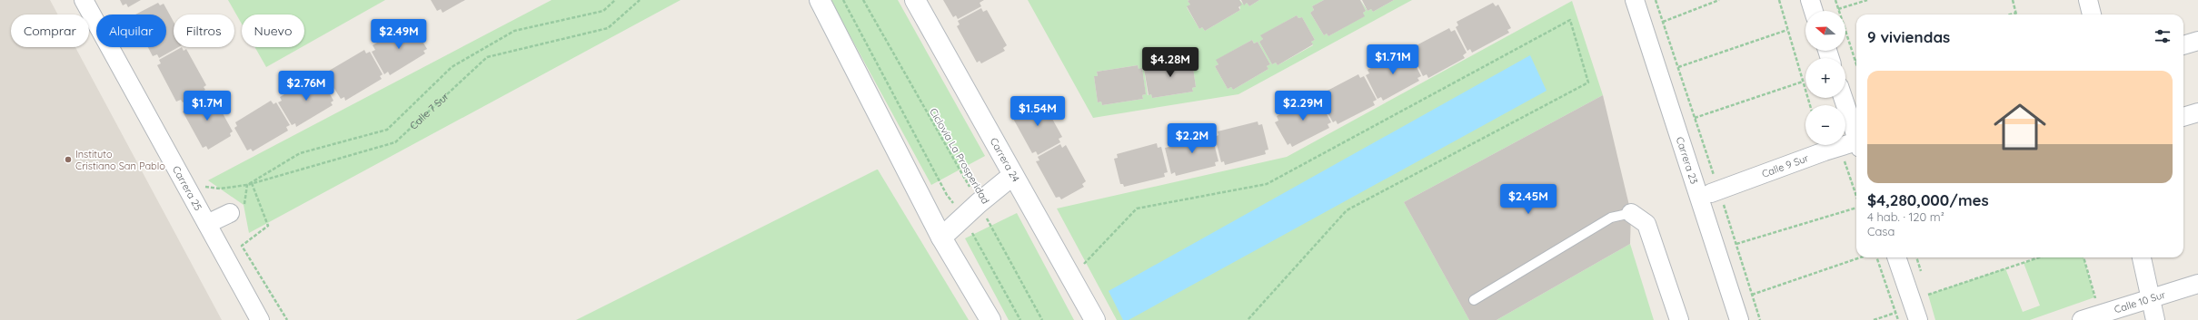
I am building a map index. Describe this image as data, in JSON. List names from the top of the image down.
{
  "streets": {
    "street": [
      "Carrera 23",
      "Carrera 24",
      "Calle 9 Sur",
      "Carrera 25",
      "Calle 10 Sur"
    ],
    "path": ["Calle 7 Sur", "Ciclovía La Prosperidad"]
  },
  "places": ["Instituto Cristiano San Pablo"],
  "north": "left",
  "page": {
    "map_buttons": ["+", "−"],
    "chip": [
      "Comprar",
      "Alquilar",
      "Filtros",
      "Nuevo"
    ],
    "heading": "9 viviendas",
    "price": [
      "$2.49M",
      "$1.71M",
      "$4.28M",
      "$2.76M",
      "$1.7M",
      "$2.29M",
      "$1.54M",
      "$2.2M",
      "$2.45M"
    ],
    "list": [
      {
        "name": "$4,280,000/mes",
        "note": "4 hab. · 120 m² · Casa"
      }
    ]
  }
}
